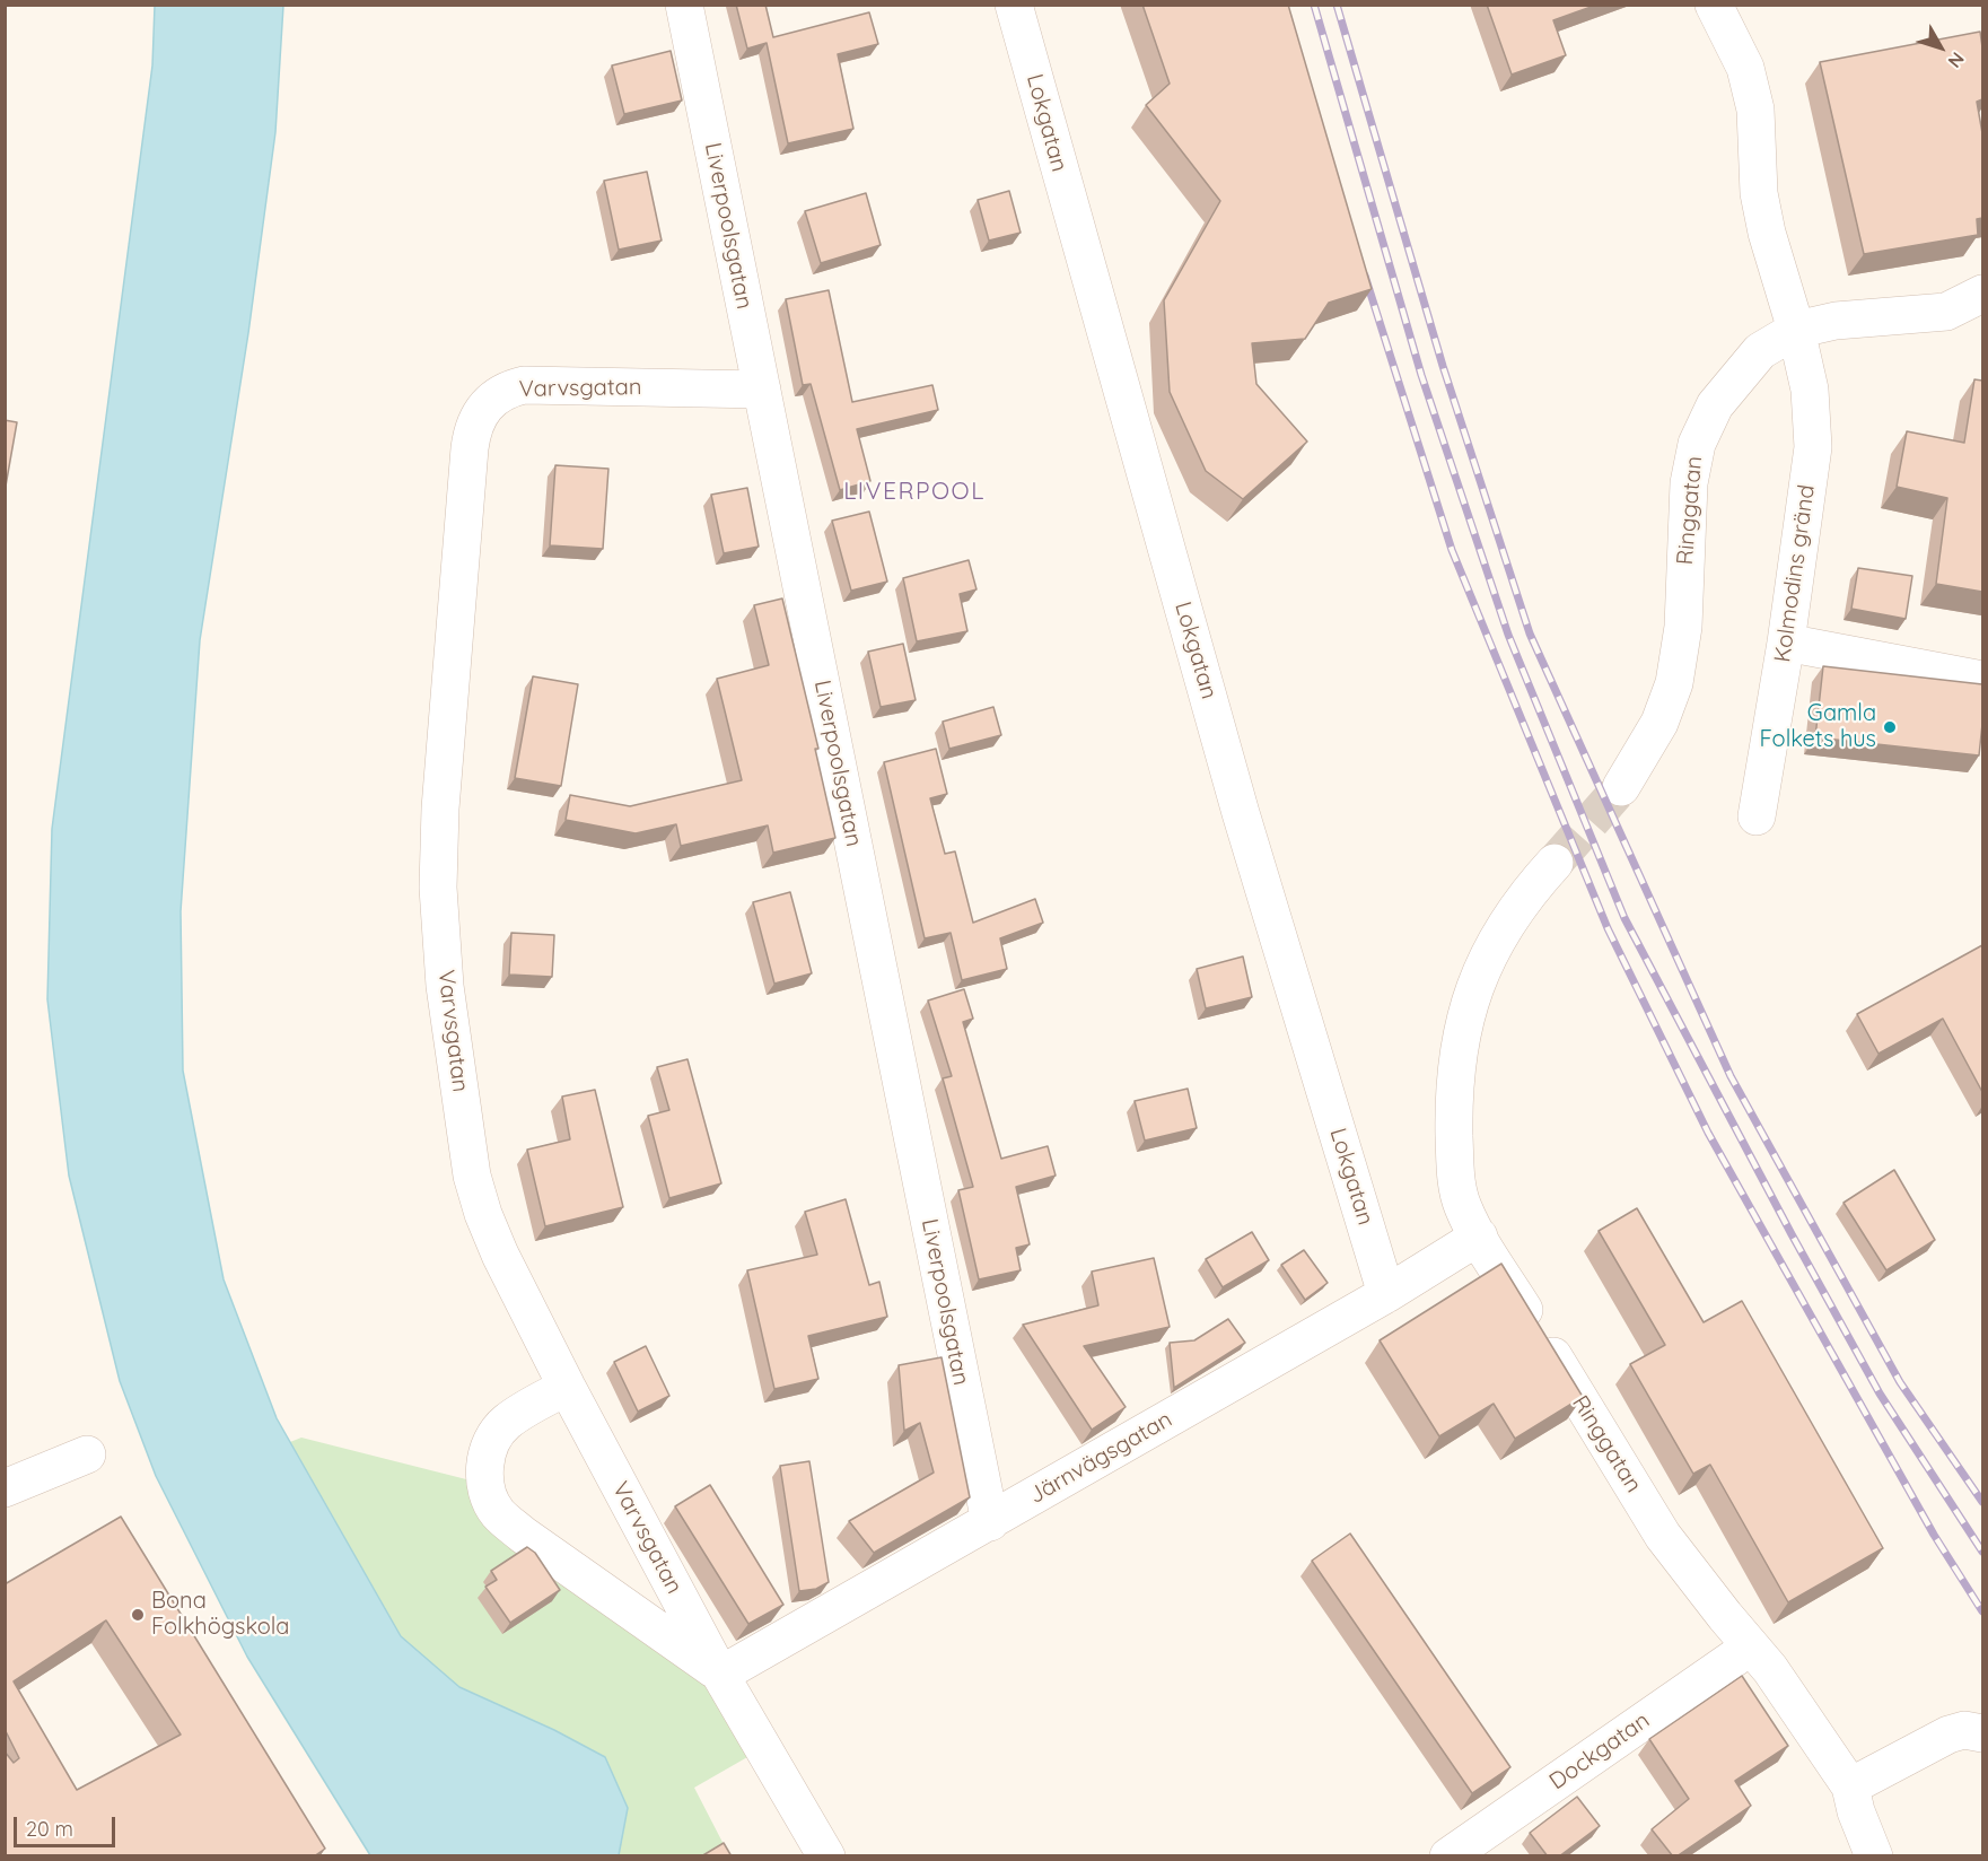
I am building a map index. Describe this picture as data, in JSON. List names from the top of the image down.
{
  "streets": {
    "street": [
      "Lokgatan",
      "Liverpoolsgatan",
      "Varvsgatan",
      "Ringgatan",
      "Kolmodins gränd",
      "Järnvägsgatan",
      "Dockgatan"
    ]
  },
  "crossings": [
    ["Lokgatan", "Järnvägsgatan"],
    ["Liverpoolsgatan", "Varvsgatan"],
    ["Liverpoolsgatan", "Järnvägsgatan"],
    ["Varvsgatan", "Järnvägsgatan"],
    ["Ringgatan", "Kolmodins gränd"],
    ["Ringgatan", "Järnvägsgatan"],
    ["Ringgatan", "Dockgatan"]
  ],
  "districts": ["LIVERPOOL"],
  "places": ["Gamla Folkets hus", "Bona Folkhögskola"],
  "scale_bar": "20 m",
  "north": "bottom right"
}
